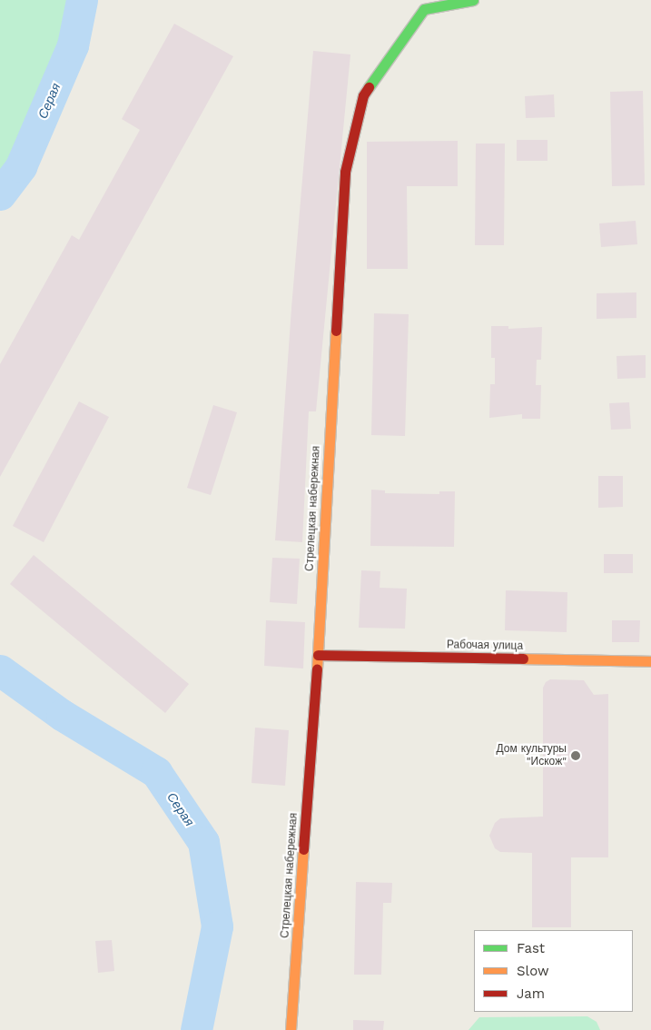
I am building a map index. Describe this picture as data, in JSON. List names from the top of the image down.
{
  "streets": {
    "street": ["Стрелецкая набережная", "Рабочая улица"]
  },
  "crossings": [
    ["Стрелецкая набережная", "Рабочая улица"]
  ],
  "water": ["Серая"],
  "places": ["Дом культуры \"Искож\""],
  "legend": ["Fast", "Slow", "Jam"]
}
